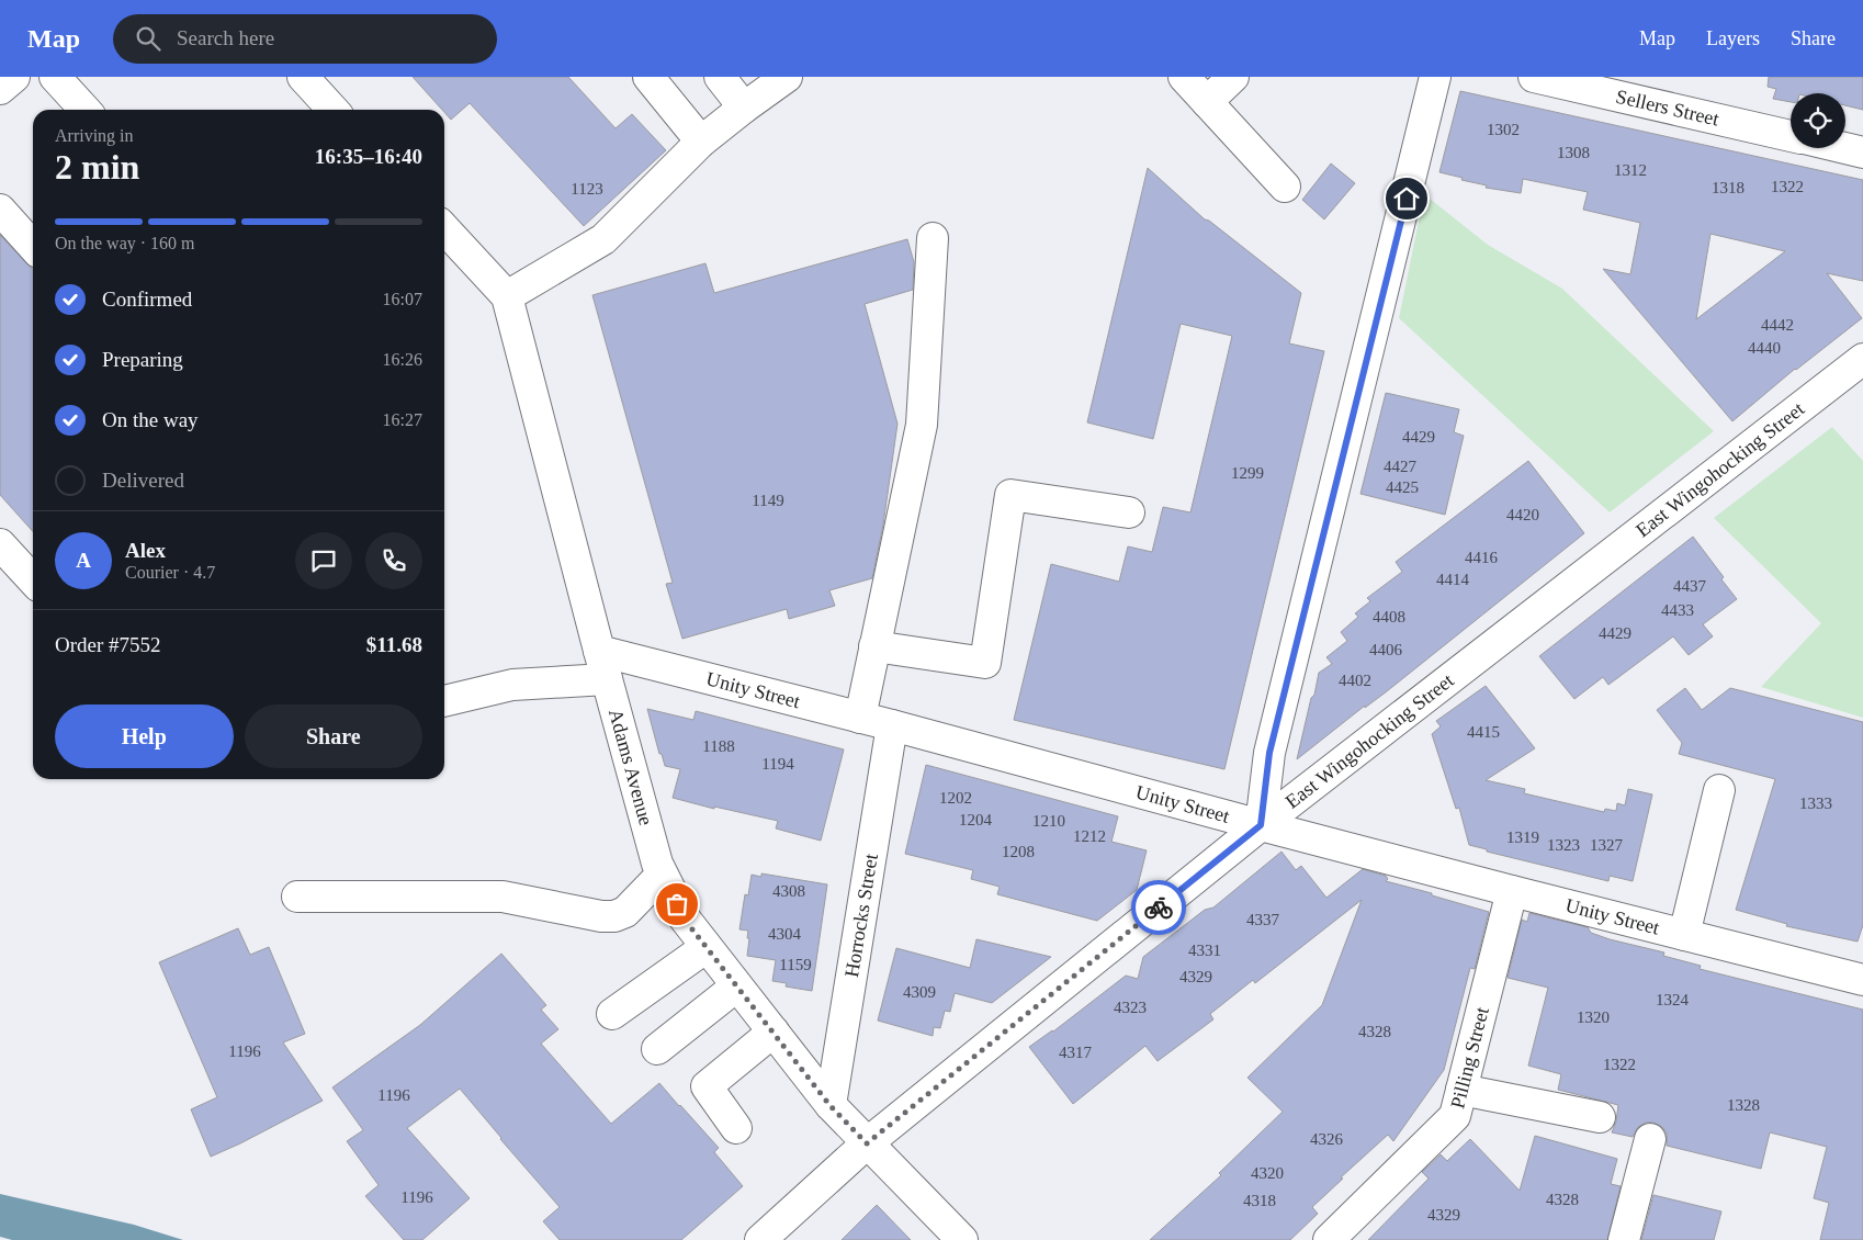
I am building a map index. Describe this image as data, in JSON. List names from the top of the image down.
{
  "streets": {
    "street": [
      "Sellers Street",
      "East Wingohocking Street",
      "Unity Street",
      "Adams Avenue",
      "Horrocks Street",
      "Pilling Street"
    ]
  },
  "crossings": [
    ["East Wingohocking Street", "Unity Street"],
    ["East Wingohocking Street", "Adams Avenue"],
    ["Unity Street", "Adams Avenue"],
    ["Unity Street", "Horrocks Street"],
    ["Unity Street", "Pilling Street"],
    ["Adams Avenue", "Horrocks Street"]
  ],
  "house_numbers": [
    "1302",
    "1308",
    "1312",
    "1322",
    "1318",
    "1123",
    "4442",
    "4440",
    "4429",
    "4427",
    "1299",
    "4425",
    "1149",
    "4420",
    "4416",
    "4414",
    "4437",
    "4433",
    "4408",
    "4429",
    "4406",
    "4402",
    "4415",
    "1188",
    "1194",
    "1202",
    "1333",
    "1204",
    "1210",
    "1212",
    "1319",
    "1323",
    "1327",
    "1208",
    "4308",
    "4337",
    "4304",
    "4331",
    "1159",
    "4329",
    "4309",
    "1324",
    "4323",
    "1320",
    "4328",
    "1196",
    "4317",
    "1322",
    "1196",
    "1328",
    "4326",
    "4320",
    "1196",
    "4328",
    "4318",
    "4329"
  ],
  "page": {
    "header": "Map",
    "search": "Search here",
    "nav": ["Map", "Layers", "Share"],
    "heading": ["2 min", "Arriving in", "16:35–16:40"],
    "panel": [
      "Alex",
      "Courier · 4.7",
      "Order #7552",
      "$11.68"
    ],
    "bar": "On the way · 160 m",
    "list": [
      ["Confirmed", "16:07"],
      ["Preparing", "16:26"],
      ["On the way", "16:27"],
      "Delivered"
    ],
    "round": "A",
    "buttons": ["Help", "Share"]
  }
}
